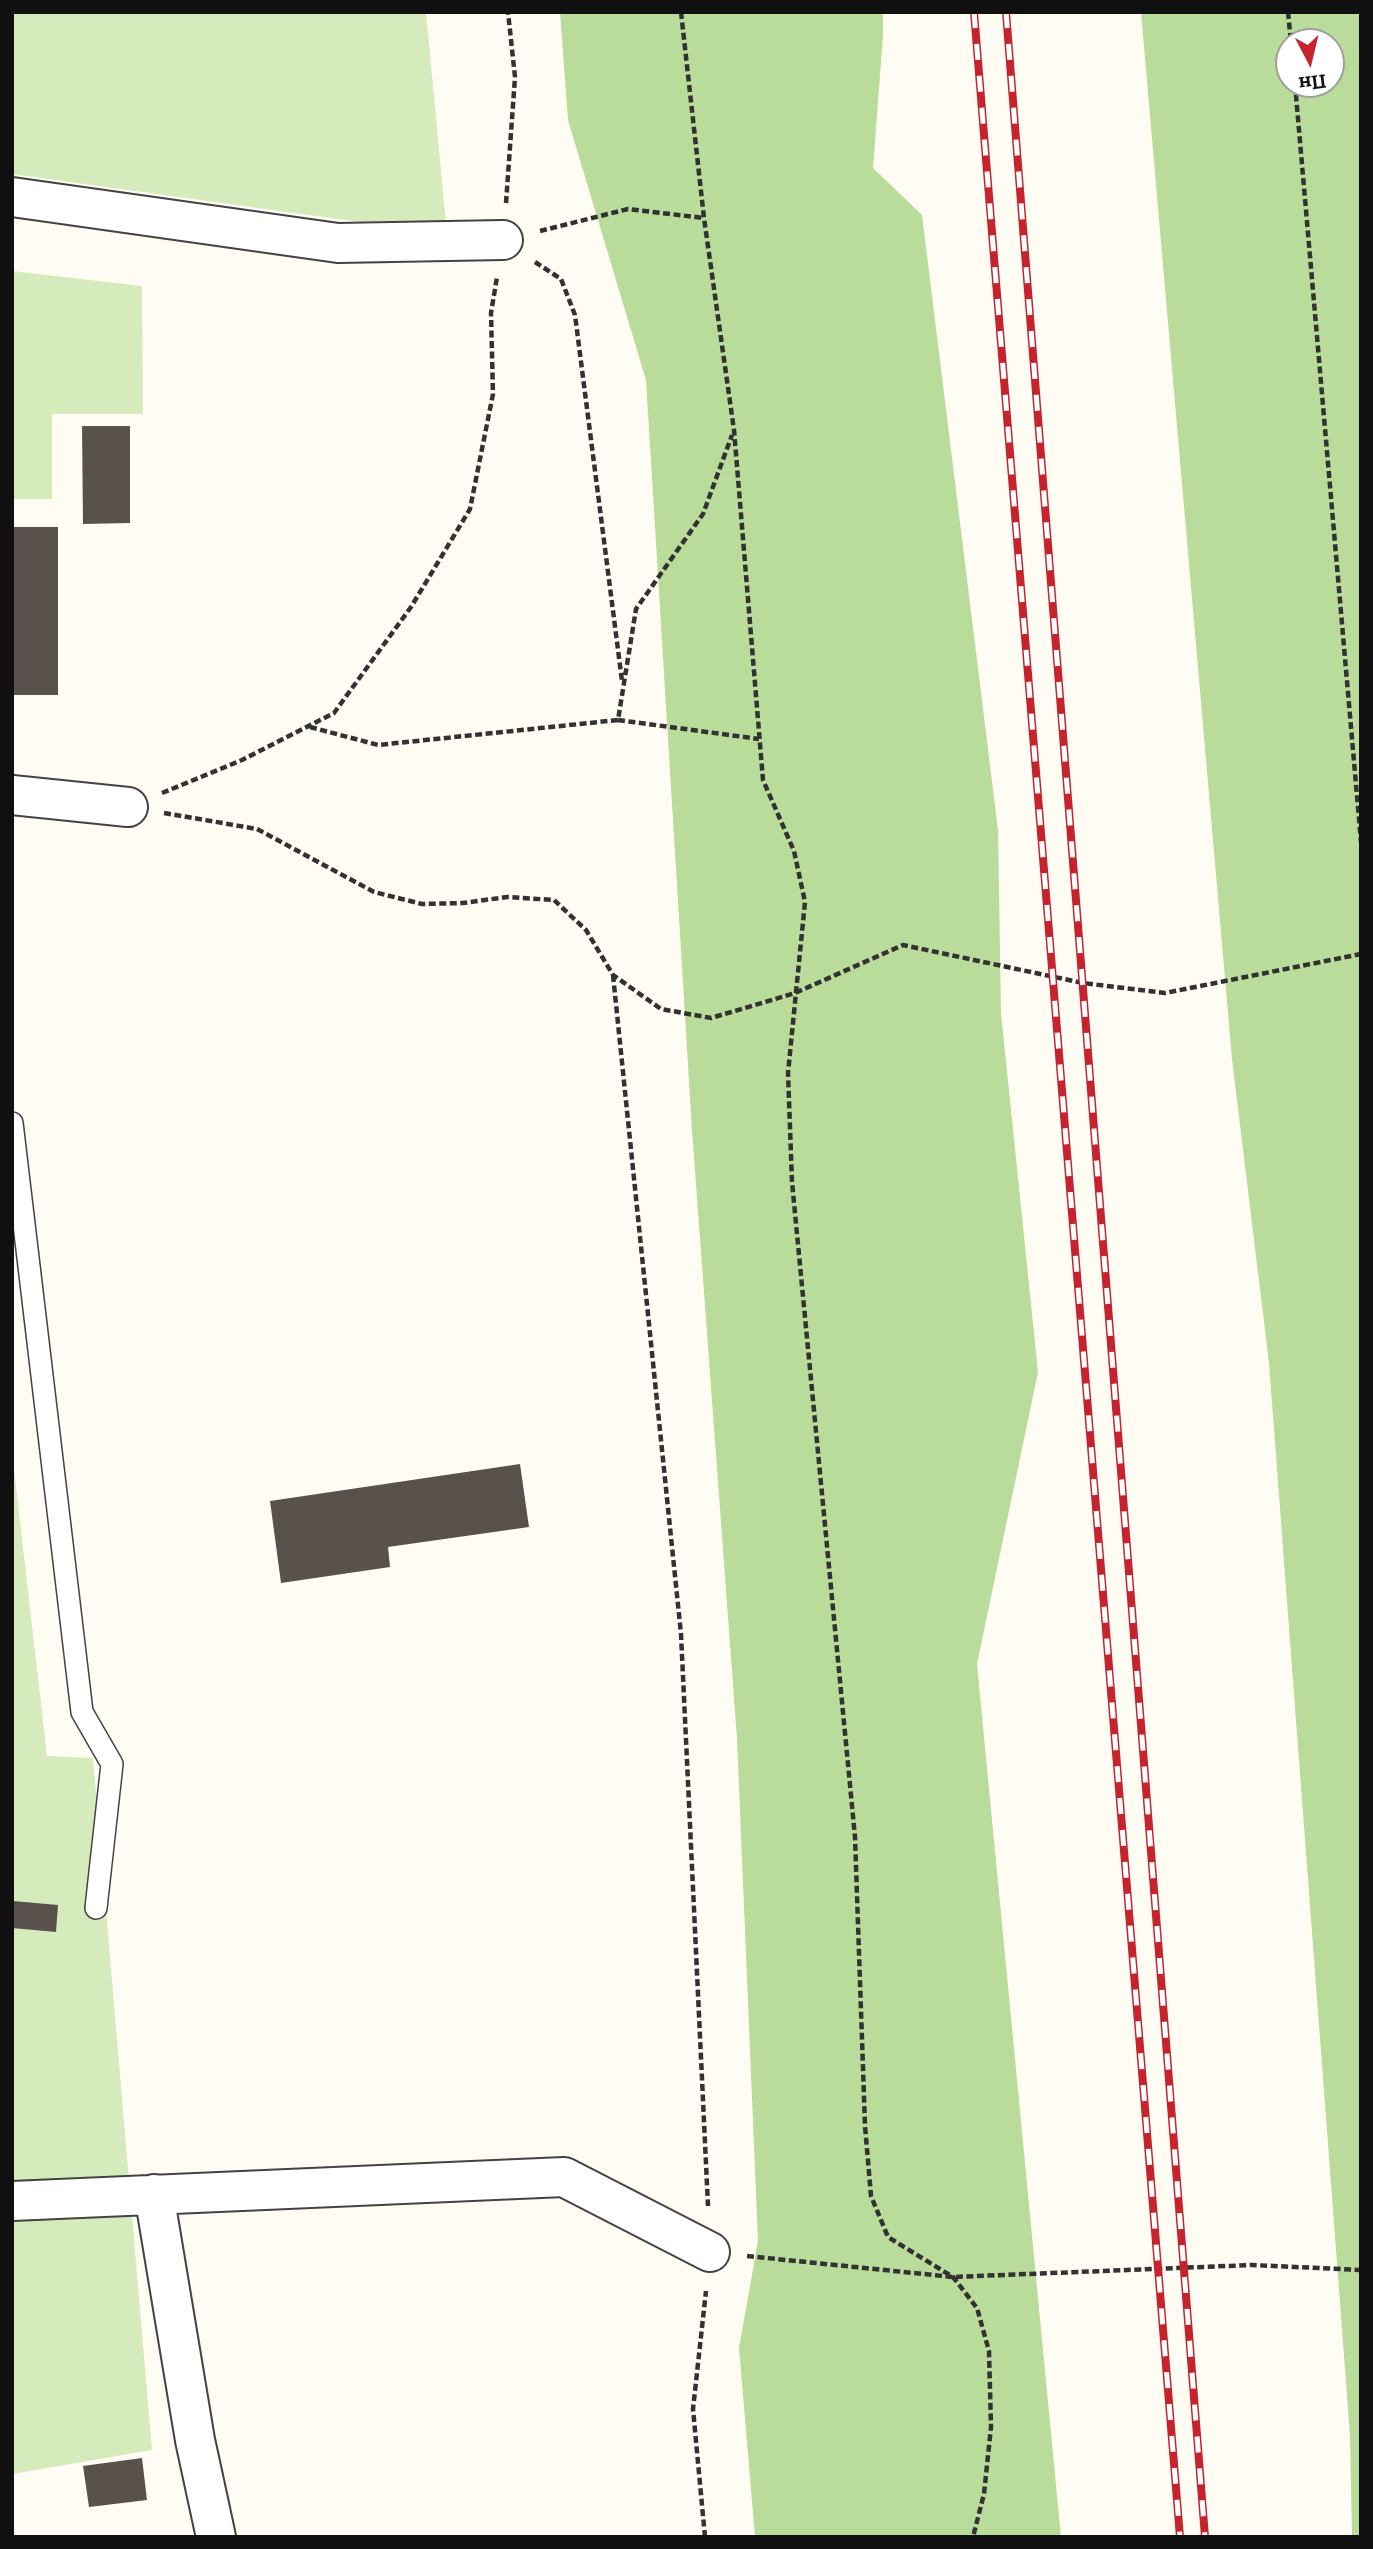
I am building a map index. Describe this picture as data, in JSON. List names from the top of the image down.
{
  "north": "bottom"
}
